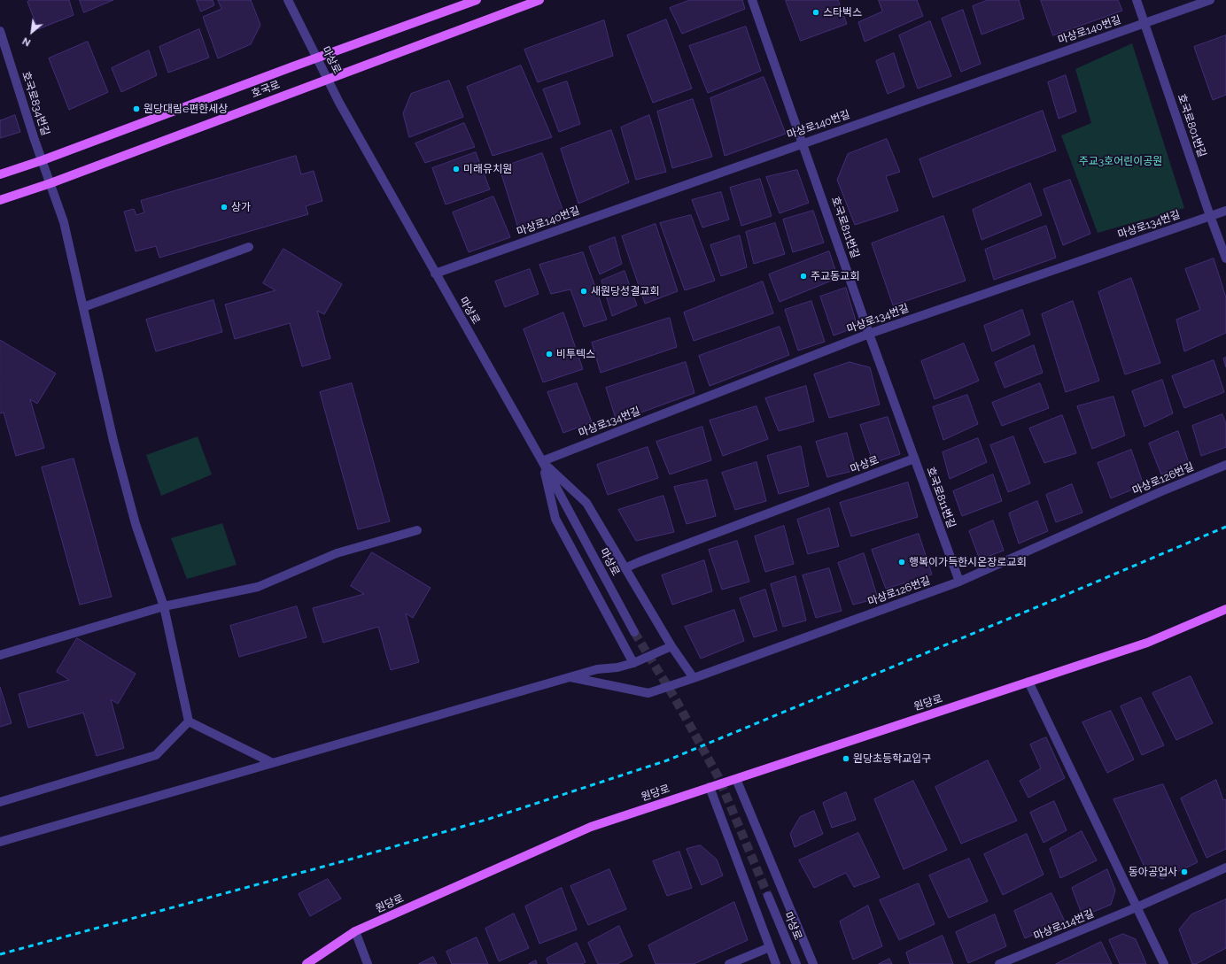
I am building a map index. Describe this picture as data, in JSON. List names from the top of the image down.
{
  "streets": {
    "main road": ["호국로", "원당로"],
    "street": [
      "마상로140번길",
      "마상로",
      "호국로834번길",
      "호국로801번길",
      "마상로134번길",
      "호국로811번길",
      "마상로126번길",
      "마상로114번길"
    ]
  },
  "crossings": [
    ["마상로140번길", "마상로"],
    ["마상로140번길", "호국로801번길"],
    ["마상로140번길", "호국로811번길"],
    ["마상로", "호국로"],
    ["마상로", "마상로134번길"],
    ["마상로", "호국로811번길"],
    ["호국로", "호국로834번길"],
    ["호국로801번길", "마상로134번길"],
    ["마상로134번길", "호국로811번길"],
    ["호국로811번길", "마상로126번길"]
  ],
  "parks": ["주교3호어린이공원"],
  "places": [
    "스타벅스",
    "원당대림e편한세상",
    "미래유치원",
    "상가",
    "주교동교회",
    "새원당성결교회",
    "비투텍스",
    "행복이가득한시온장로교회",
    "원당초등학교입구",
    "동아공업사"
  ],
  "north": "bottom left"
}
